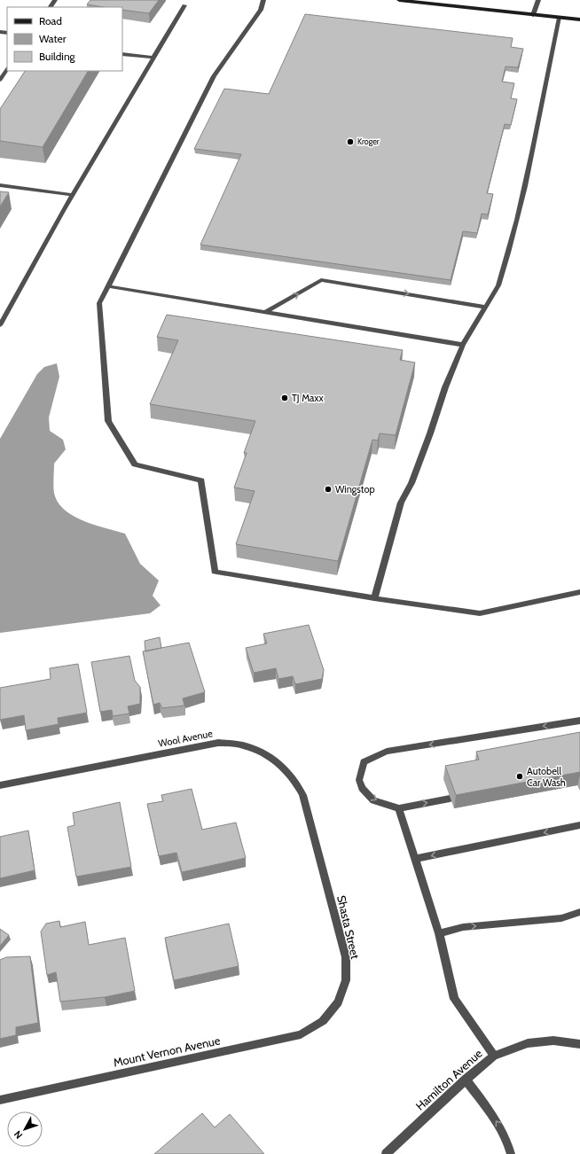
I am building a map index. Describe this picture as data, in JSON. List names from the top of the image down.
{
  "streets": {
    "street": [
      "Wool Avenue",
      "Shasta Street",
      "Mount Vernon Avenue",
      "Hamilton Avenue"
    ]
  },
  "crossings": [
    ["Wool Avenue", "Shasta Street"],
    ["Shasta Street", "Mount Vernon Avenue"]
  ],
  "places": [
    "Kroger",
    "TJ Maxx",
    "Wingstop",
    "Autobell Car Wash"
  ],
  "legend": ["Road", "Water", "Building"],
  "north": "bottom left"
}
